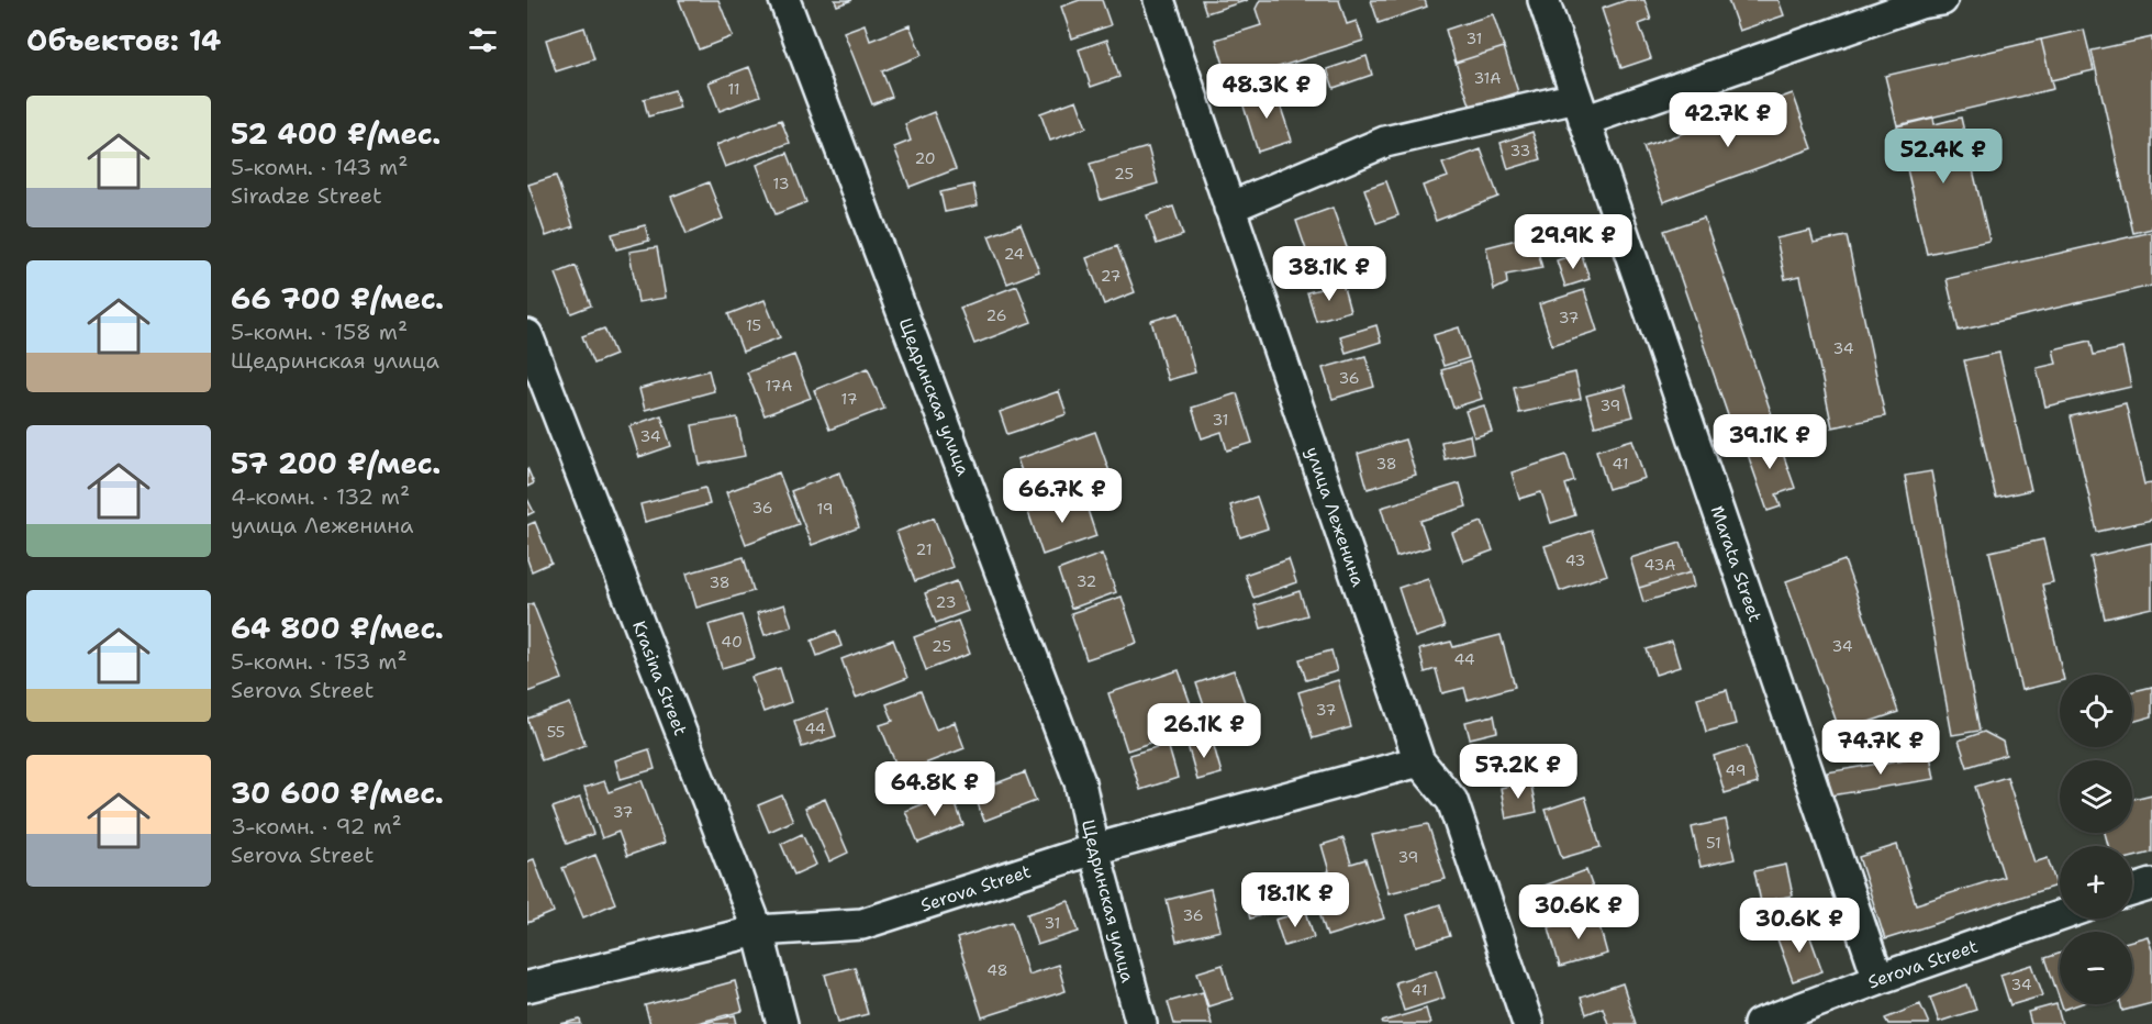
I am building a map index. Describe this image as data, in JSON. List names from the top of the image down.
{
  "streets": {
    "street": [
      "Щедринская улица",
      "улица Леженина",
      "Marata Street",
      "Krasina Street",
      "Serova Street"
    ]
  },
  "crossings": [
    ["Щедринская улица", "Serova Street"],
    ["улица Леженина", "Serova Street"],
    ["Marata Street", "Serova Street"],
    ["Krasina Street", "Serova Street"]
  ],
  "house_numbers": [
    "31",
    "31А",
    "11",
    "33",
    "20",
    "25",
    "13",
    "24",
    "27",
    "26",
    "37",
    "15",
    "34",
    "36",
    "17А",
    "17",
    "39",
    "31",
    "34",
    "38",
    "41",
    "36",
    "19",
    "21",
    "43",
    "43А",
    "32",
    "38",
    "23",
    "40",
    "25",
    "34",
    "44",
    "37",
    "44",
    "55",
    "49",
    "37",
    "51",
    "39",
    "36",
    "31",
    "48",
    "34",
    "41"
  ],
  "page": {
    "heading": "Объектов: 14",
    "price": [
      "48.3K ₽",
      "42.7K ₽",
      "52.4K ₽",
      "29.9K ₽",
      "38.1K ₽",
      "39.1K ₽",
      "66.7K ₽",
      "26.1K ₽",
      "74.7K ₽",
      "57.2K ₽",
      "64.8K ₽",
      "18.1K ₽",
      "30.6K ₽",
      "30.6K ₽"
    ],
    "list": [
      {
        "name": "52 400 ₽/мес.",
        "note": "5-комн. · 143 m² · Siradze Street"
      },
      {
        "name": "66 700 ₽/мес.",
        "note": "5-комн. · 158 m² · Щедринская улица"
      },
      {
        "name": "57 200 ₽/мес.",
        "note": "4-комн. · 132 m² · улица Леженина"
      },
      {
        "name": "64 800 ₽/мес.",
        "note": "5-комн. · 153 m² · Serova Street"
      },
      {
        "name": "30 600 ₽/мес.",
        "note": "3-комн. · 92 m² · Serova Street"
      }
    ],
    "map_buttons": ["+", "−"]
  }
}
